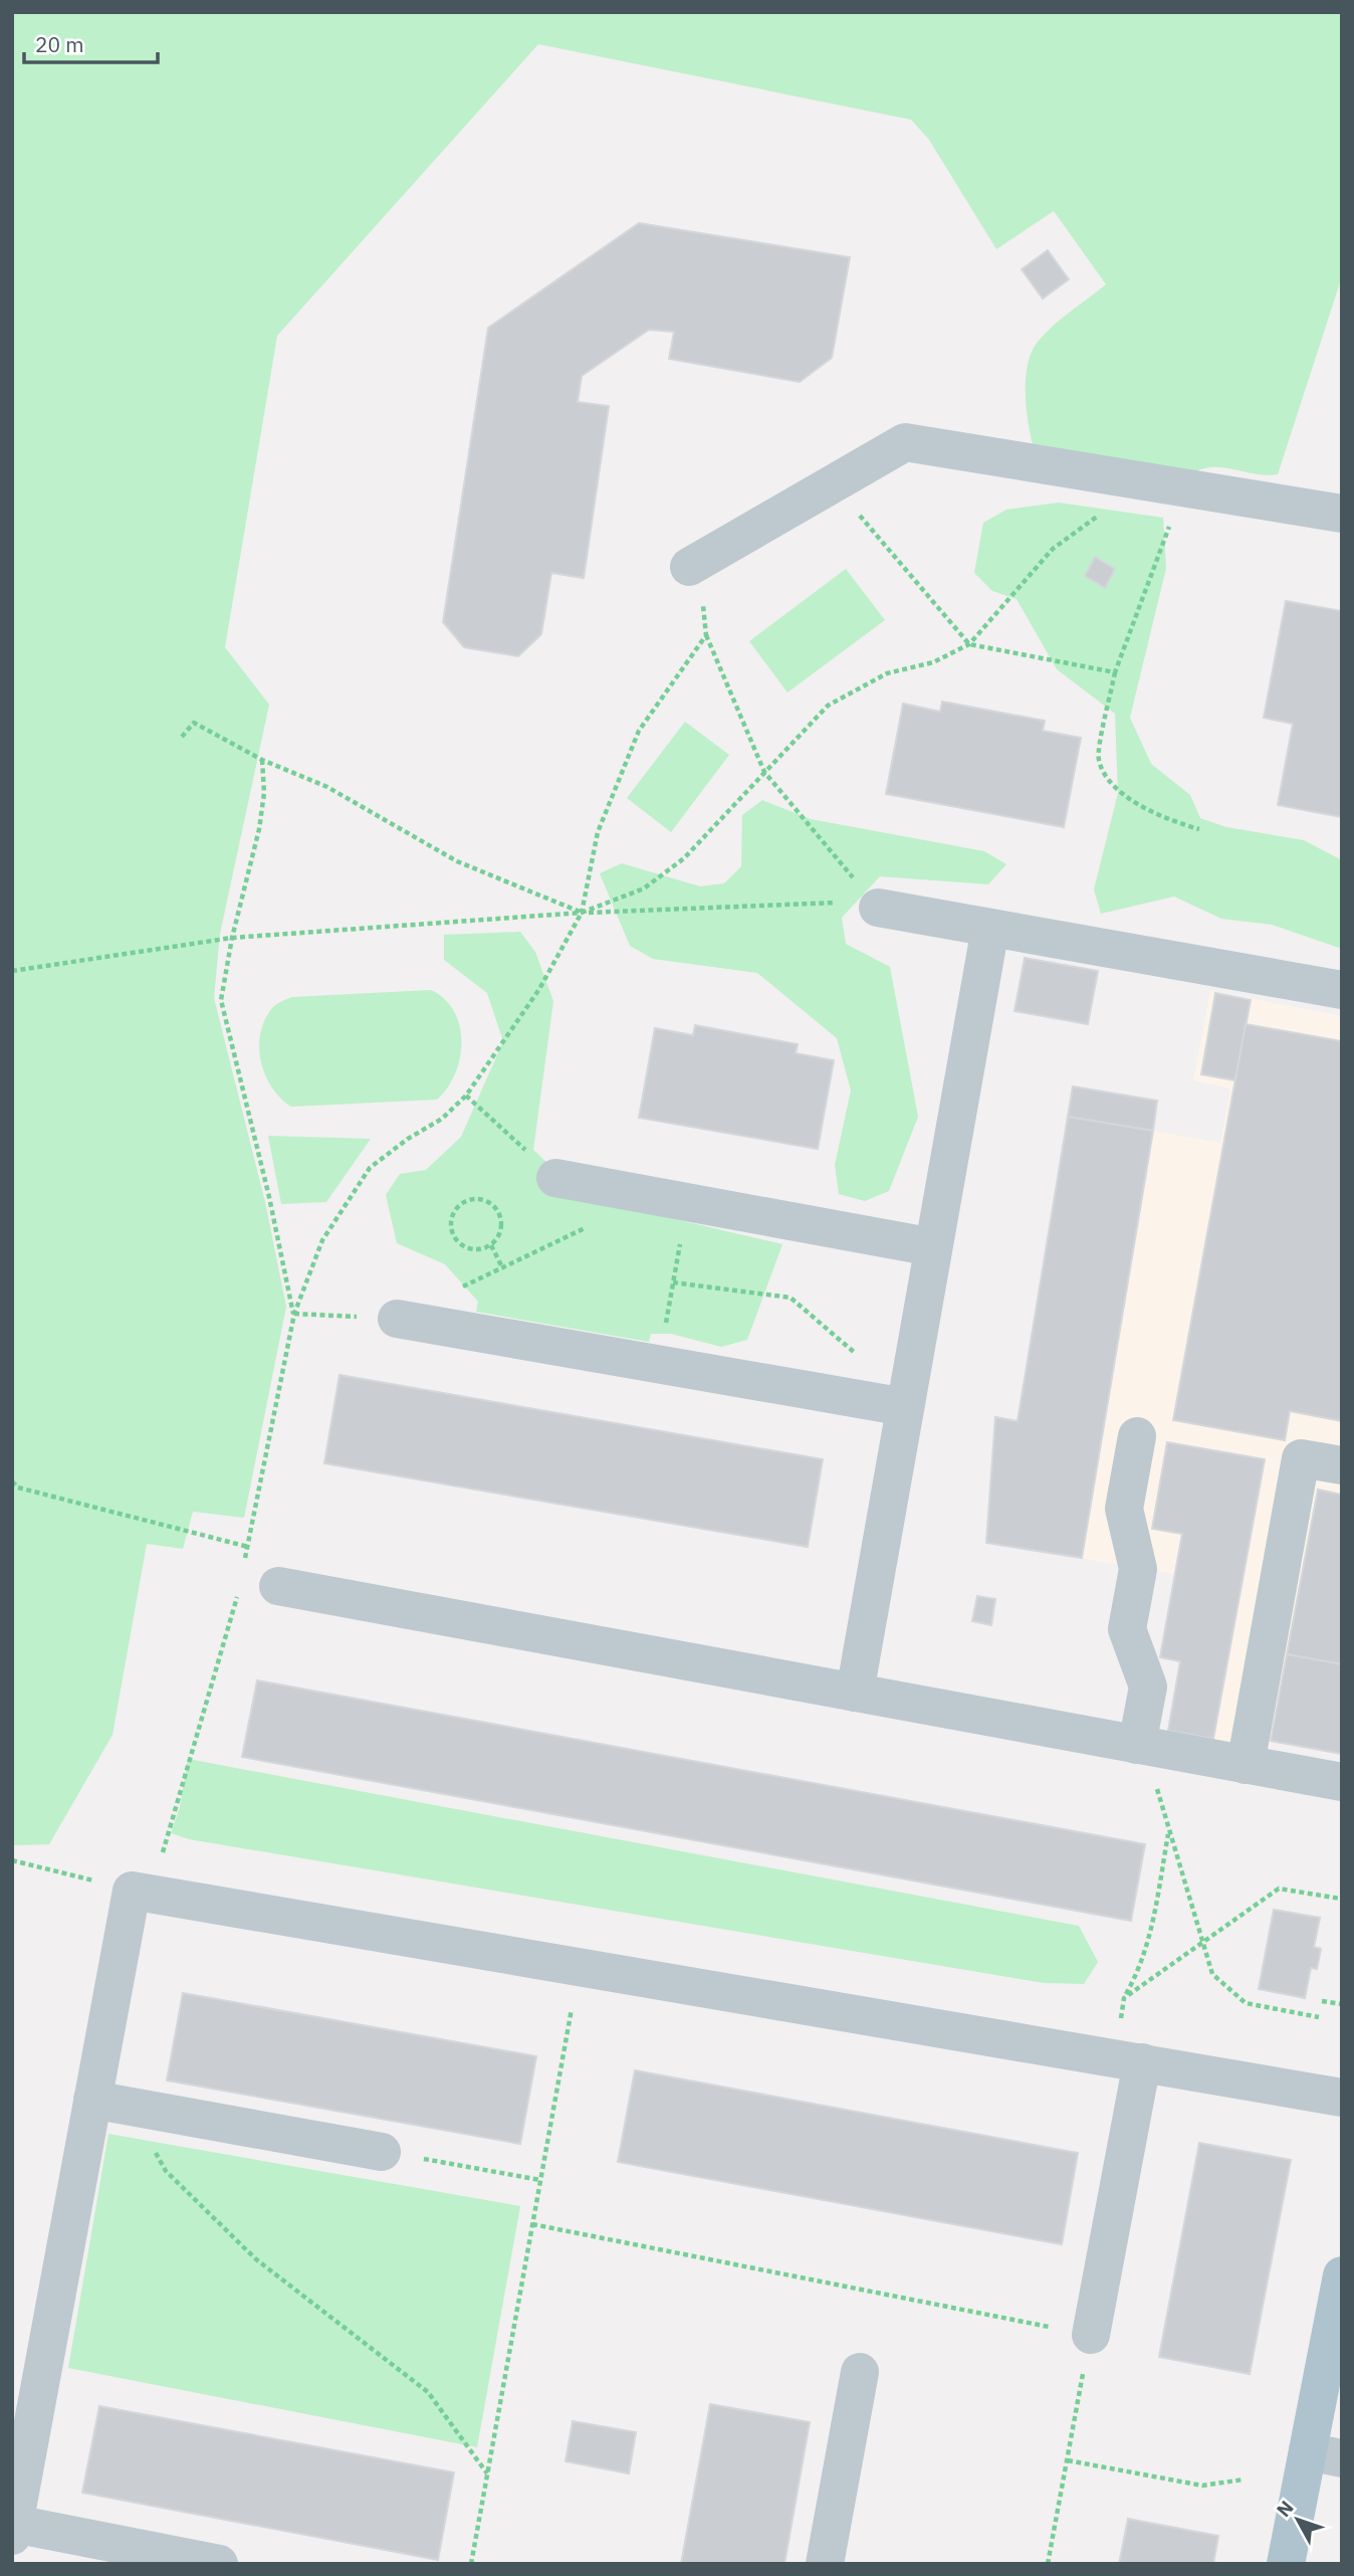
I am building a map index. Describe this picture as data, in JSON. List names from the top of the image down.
{
  "scale_bar": "20 m",
  "north": "top left"
}
